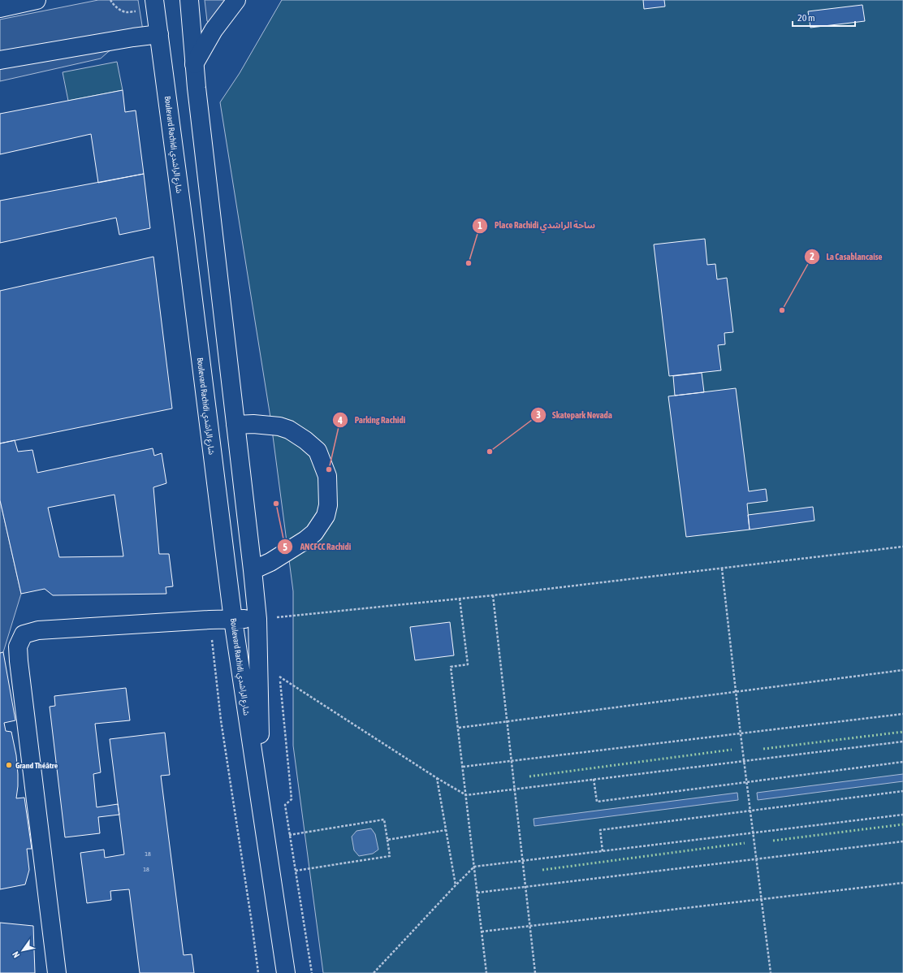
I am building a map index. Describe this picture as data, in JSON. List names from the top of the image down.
{
  "streets": {
    "street": ["Boulevard Rachidi شارع الراشدي"]
  },
  "places": [
    "Place Rachidi ساحة الراشدي",
    "La Casablancaise",
    "Skatepark Nevada",
    "Parking Rachidi",
    "ANCFCC Rachidi",
    "Grand Théâtre"
  ],
  "house_numbers": ["18", "18"],
  "scale_bar": "20 m",
  "north": "bottom left"
}
